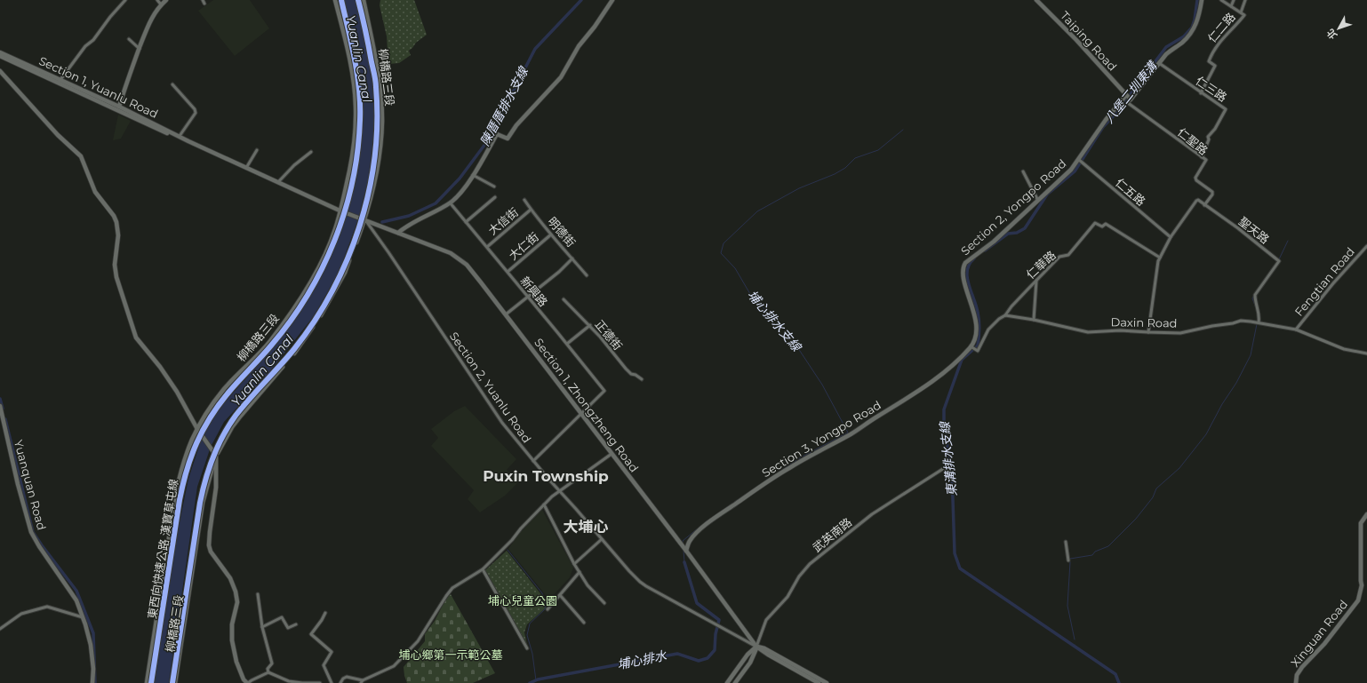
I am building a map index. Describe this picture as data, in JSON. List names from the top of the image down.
{
  "streets": {
    "highway": ["東西向快速公路 漢寶草屯線"],
    "main road": [
      "Taiping Road",
      "柳橋路三段",
      "Section 1, Yuanlu Road",
      "Section 2, Yongpo Road",
      "Section 1, Zhongzheng Road",
      "Section 3, Yongpo Road",
      "Yuanquan Road",
      "Xinguan Road"
    ],
    "street": [
      "仁二路",
      "仁三路",
      "仁聖路",
      "仁五路",
      "大信街",
      "聖天路",
      "明德街",
      "大仁街",
      "仁華路",
      "Fengtian Road",
      "新興路",
      "Daxin Road",
      "正德街",
      "Section 2, Yuanlu Road",
      "武英南路"
    ]
  },
  "crossings": [
    ["仁二路", "仁三路"],
    ["Taiping Road", "仁聖路"],
    ["Taiping Road", "Section 2, Yongpo Road"],
    ["柳橋路三段", "Section 1, Yuanlu Road"],
    ["柳橋路三段", "Section 2, Yuanlu Road"],
    ["柳橋路三段", "Section 1, Zhongzheng Road"],
    ["Section 1, Yuanlu Road", "Section 1, Zhongzheng Road"],
    ["仁三路", "仁聖路"],
    ["仁聖路", "聖天路"],
    ["仁五路", "Section 2, Yongpo Road"],
    ["Section 2, Yongpo Road", "Section 3, Yongpo Road"],
    ["大信街", "明德街"],
    ["大信街", "新興路"],
    ["聖天路", "Daxin Road"],
    ["明德街", "大仁街"],
    ["大仁街", "新興路"],
    ["仁華路", "Daxin Road"],
    ["Fengtian Road", "Daxin Road"],
    ["新興路", "Section 1, Zhongzheng Road"],
    ["Section 2, Yuanlu Road", "Section 1, Zhongzheng Road"],
    ["Section 2, Yuanlu Road", "武英南路"],
    ["Section 1, Zhongzheng Road", "Section 3, Yongpo Road"],
    ["Section 1, Zhongzheng Road", "武英南路"]
  ],
  "districts": ["Puxin Township", "大埔心"],
  "water": [
    "Yuanlin Canal",
    "八堡二圳東溝",
    "陳厝厝排水支線",
    "埔心排水支線",
    "東溝排水支線",
    "埔心排水"
  ],
  "parks": ["埔心兒童公園", "埔心鄉第一示範公墓"],
  "north": "bottom left"
}
